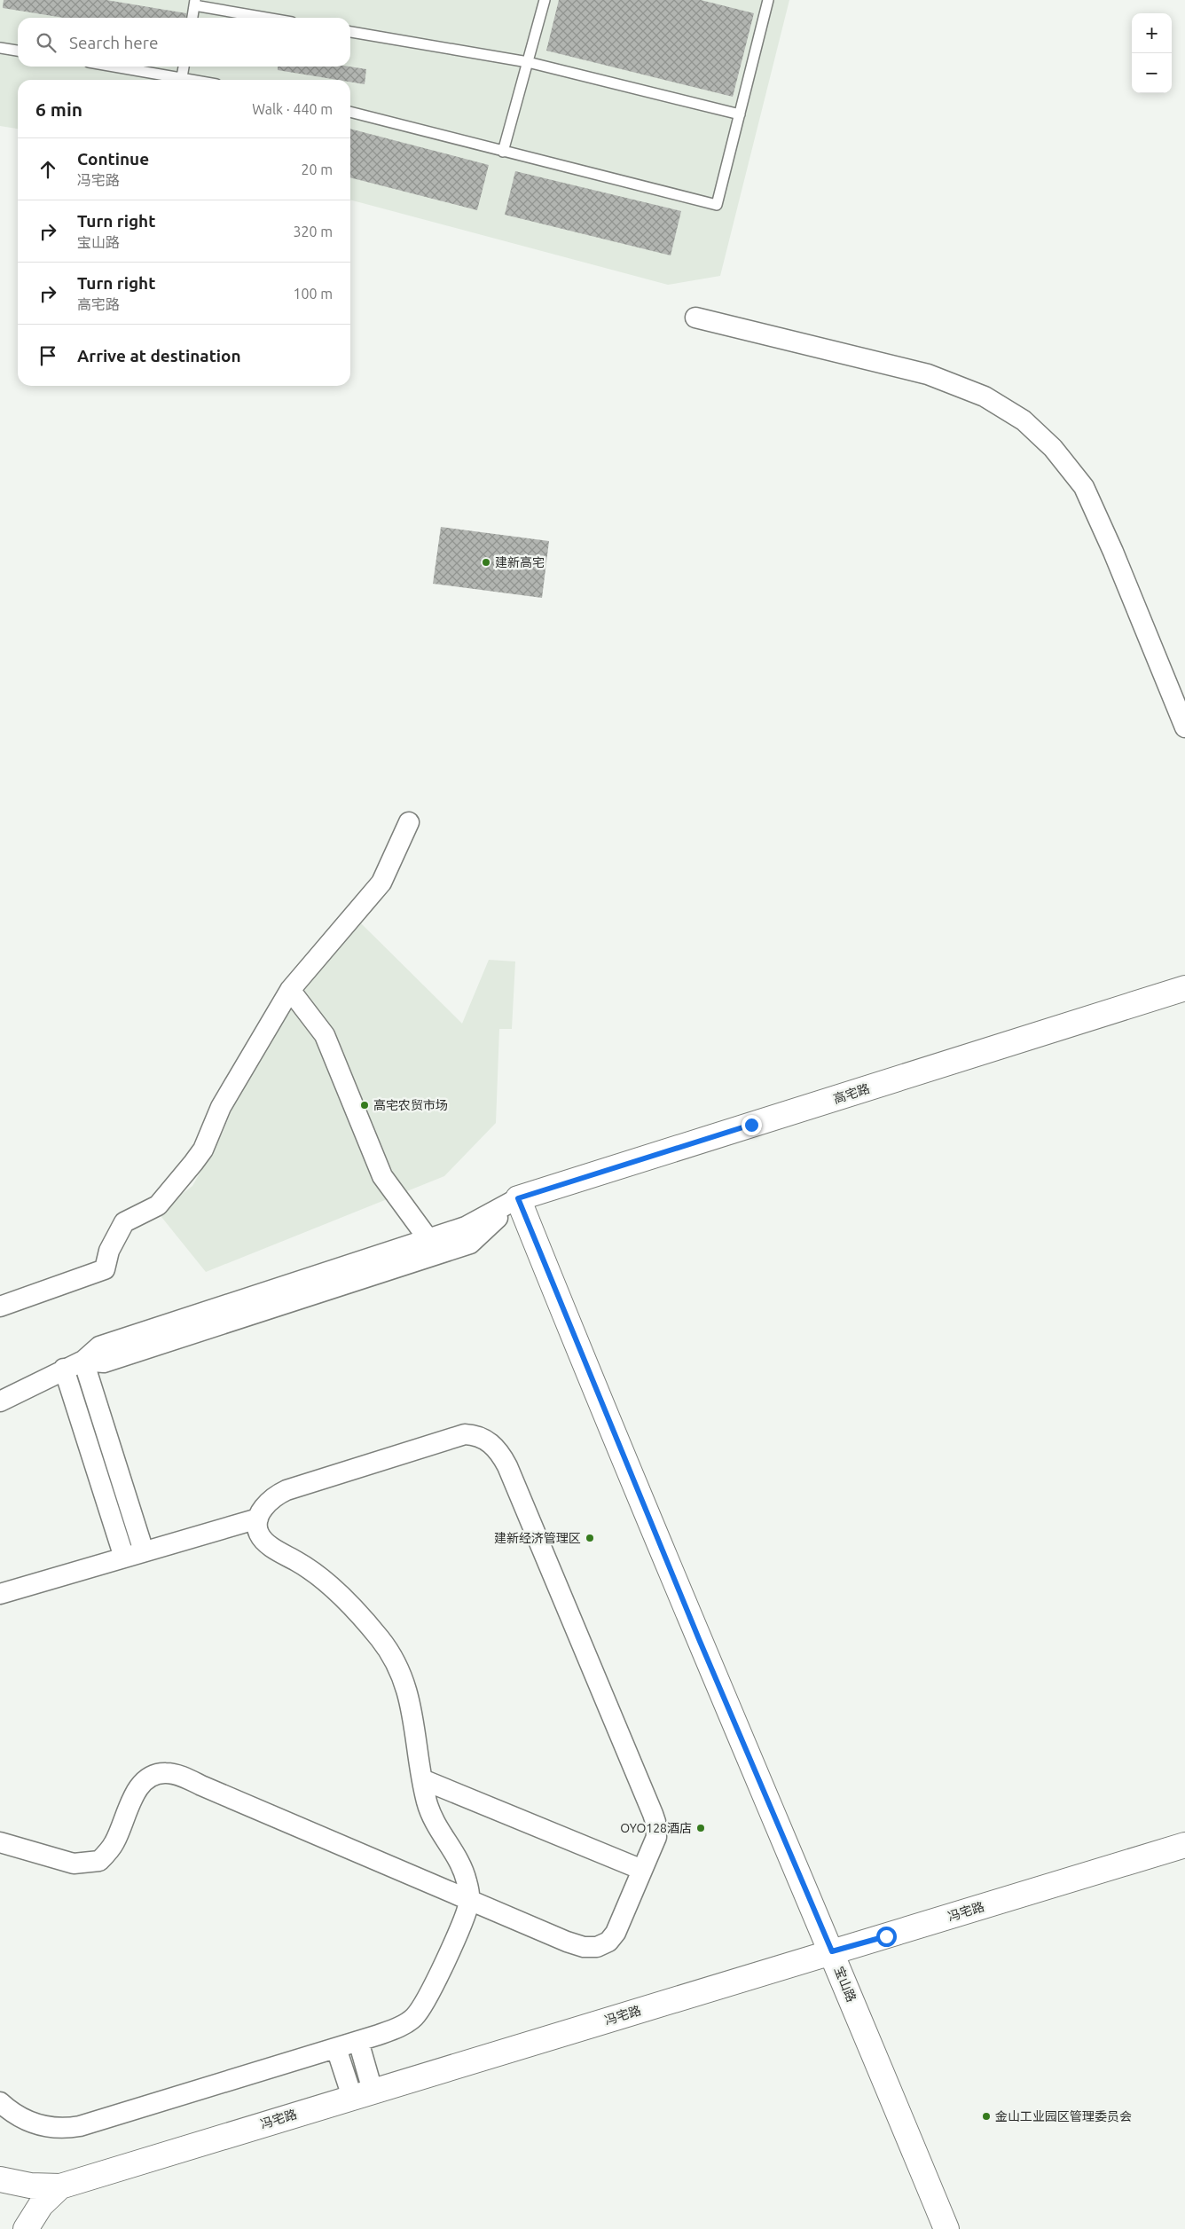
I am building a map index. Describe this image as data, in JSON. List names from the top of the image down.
{
  "streets": {
    "street": ["高宅路", "冯宅路", "宝山路"]
  },
  "crossings": [
    ["高宅路", "宝山路"],
    ["冯宅路", "宝山路"]
  ],
  "places": [
    "建新高宅",
    "高宅农贸市场",
    "建新经济管理区",
    "OYO128酒店",
    "金山工业园区管理委员会"
  ],
  "page": {
    "map_buttons": ["+", "−"],
    "search": "Search here",
    "heading": ["6 min", "Walk · 440 m"],
    "list": [
      ["Continue", "冯宅路", "20 m"],
      ["Turn right", "宝山路", "320 m"],
      ["Turn right", "高宅路", "100 m"],
      "Arrive at destination"
    ]
  }
}
